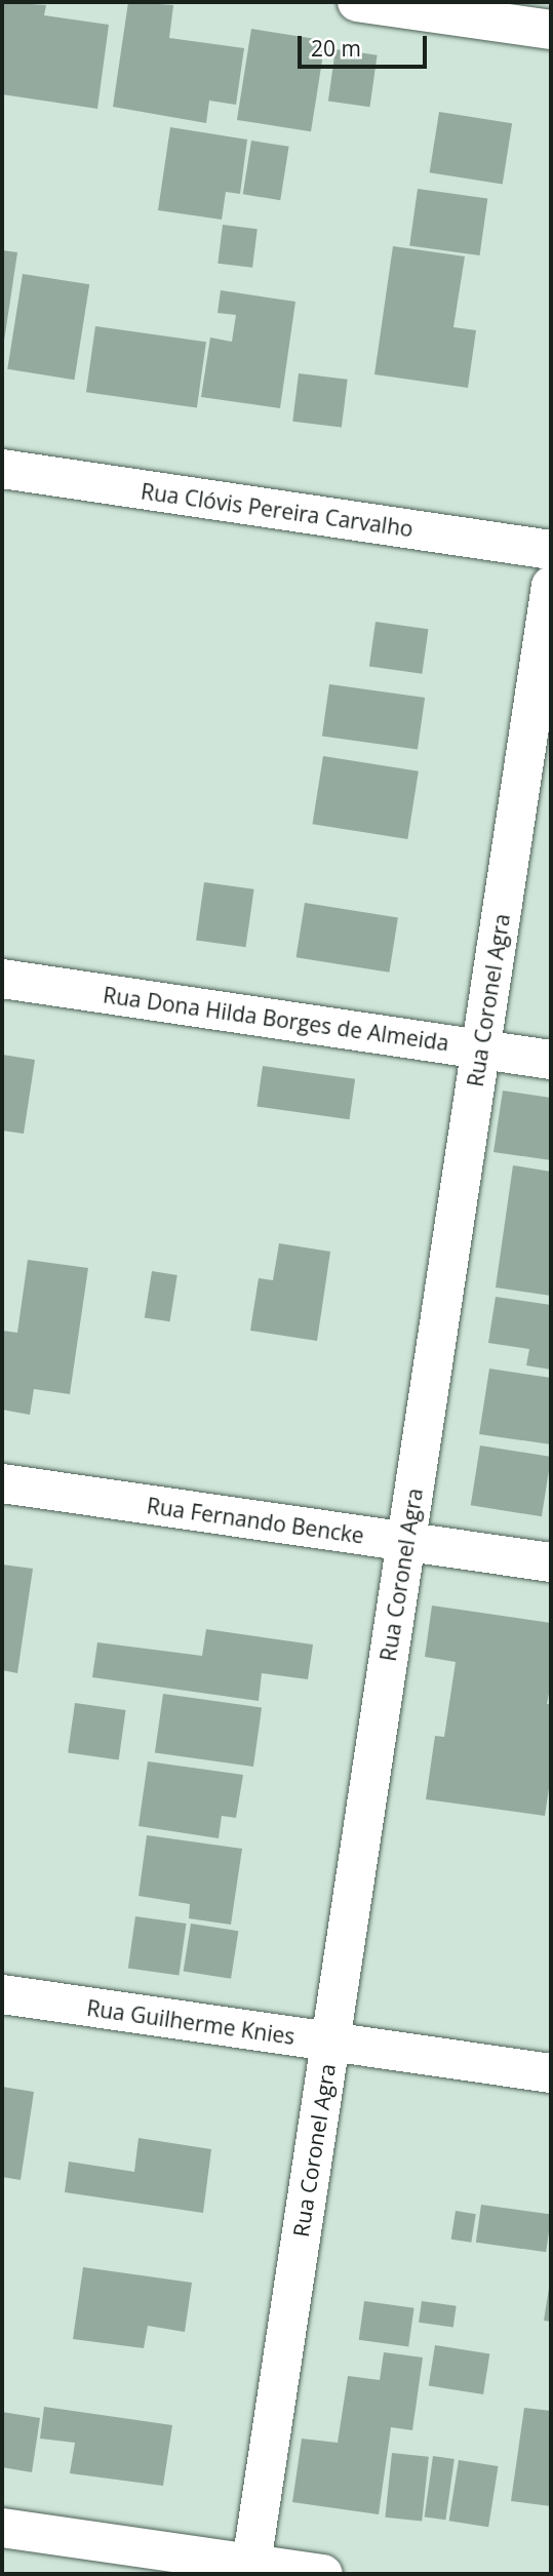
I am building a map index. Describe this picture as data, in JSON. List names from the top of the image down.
{
  "streets": {
    "street": [
      "Rua Clóvis Pereira Carvalho",
      "Rua Coronel Agra",
      "Rua Dona Hilda Borges de Almeida",
      "Rua Fernando Bencke",
      "Rua Guilherme Knies"
    ]
  },
  "crossings": [
    ["Rua Coronel Agra", "Rua Dona Hilda Borges de Almeida"],
    ["Rua Coronel Agra", "Rua Fernando Bencke"],
    ["Rua Coronel Agra", "Rua Guilherme Knies"]
  ],
  "scale_bar": "20 m"
}
